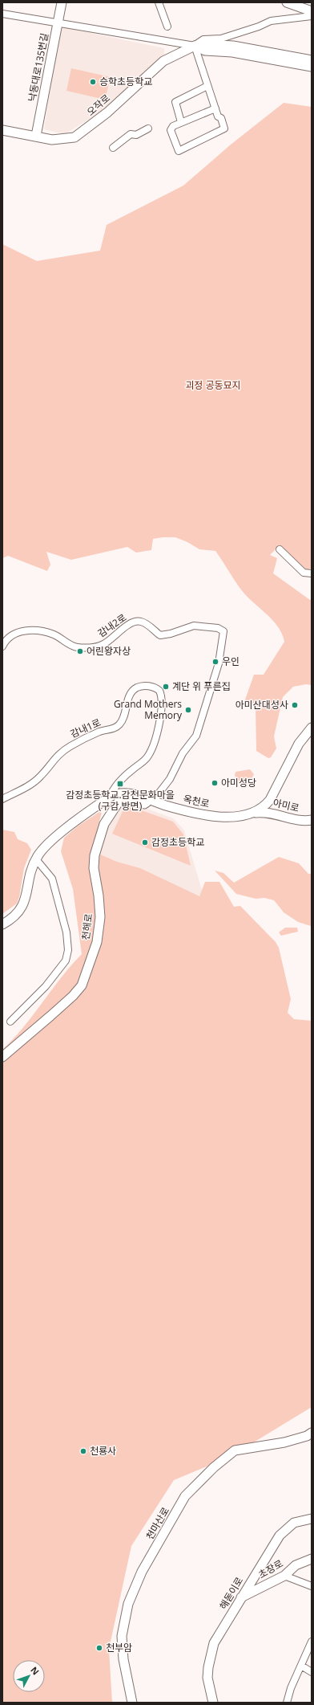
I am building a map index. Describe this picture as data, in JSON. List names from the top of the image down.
{
  "streets": {
    "street": [
      "낙동대로135번길",
      "오작로",
      "감내2로",
      "감내1로",
      "옥천로",
      "아미로",
      "천해로",
      "천마산로",
      "초장로",
      "해돋이로"
    ]
  },
  "crossings": [
    ["낙동대로135번길", "오작로"],
    ["감내2로", "옥천로"],
    ["감내2로", "천해로"],
    ["감내1로", "옥천로"],
    ["옥천로", "아미로"],
    ["옥천로", "천해로"],
    ["초장로", "해돋이로"]
  ],
  "parks": ["괴정 공동묘지"],
  "places": {
    "other": [
      "승학초등학교",
      "어린왕자상",
      "우인",
      "계단 위 푸른집",
      "아미산대성사",
      "Grand Mothers Memory",
      "아미성당",
      "감정초등학교",
      "천룡사",
      "천부암"
    ],
    "transit": ["감정초등학교.감천문화마을 (구감 방면)"]
  },
  "north": "top right"
}
